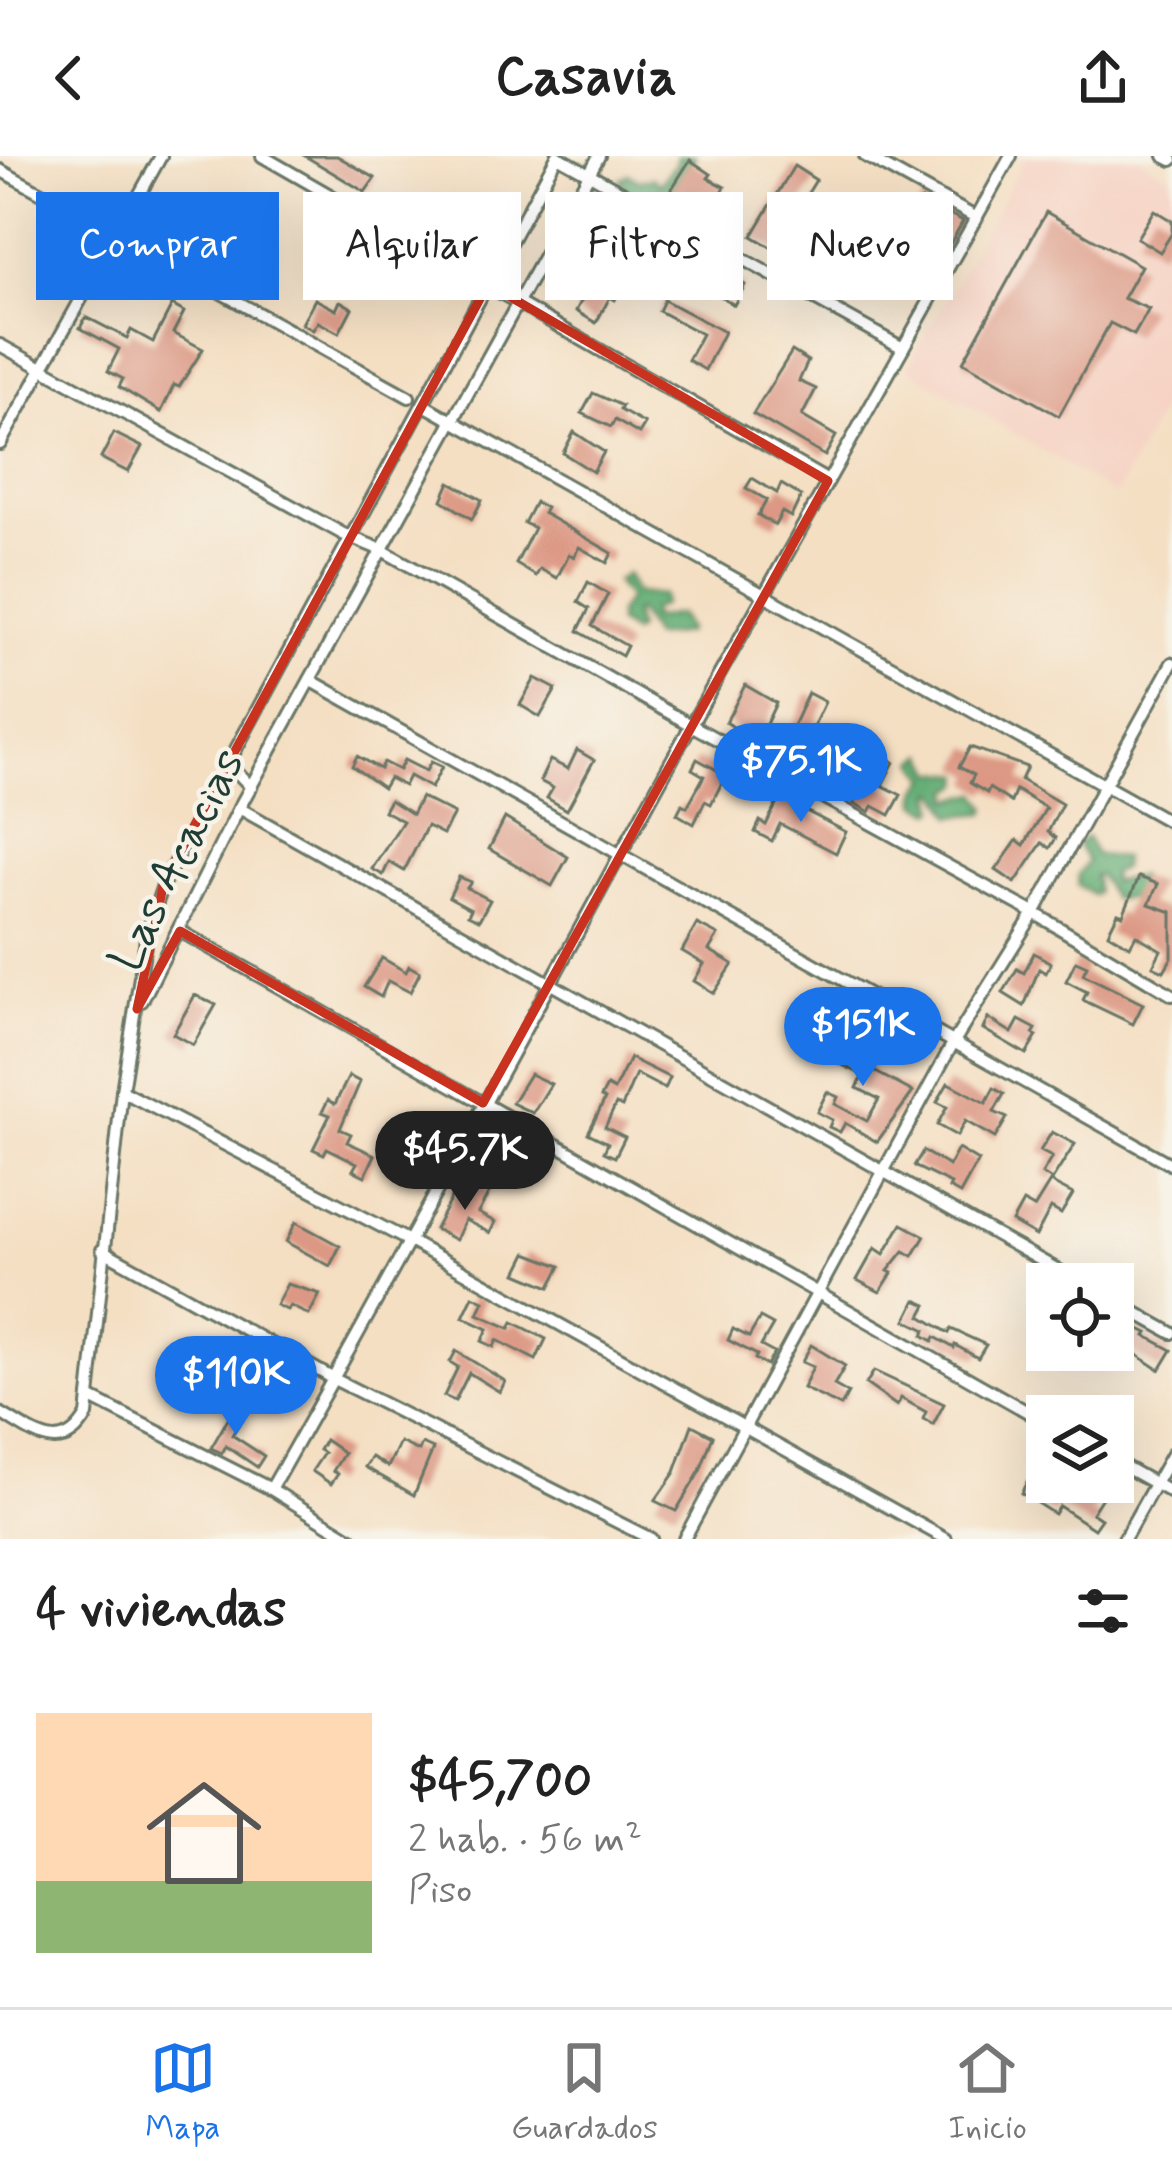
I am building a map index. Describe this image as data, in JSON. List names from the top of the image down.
{
  "streets": {
    "street": ["Las Acacias"]
  },
  "page": {
    "header": "Casavia",
    "chip": [
      "Comprar",
      "Alquilar",
      "Filtros",
      "Nuevo"
    ],
    "price": [
      "$75.1K",
      "$151K",
      "$45.7K",
      "$110K"
    ],
    "heading": "4 viviendas",
    "list": [
      {
        "name": "$45,700",
        "note": "2 hab. · 56 m² · Piso"
      }
    ],
    "tabs": ["Mapa", "Guardados", "Inicio"]
  }
}
